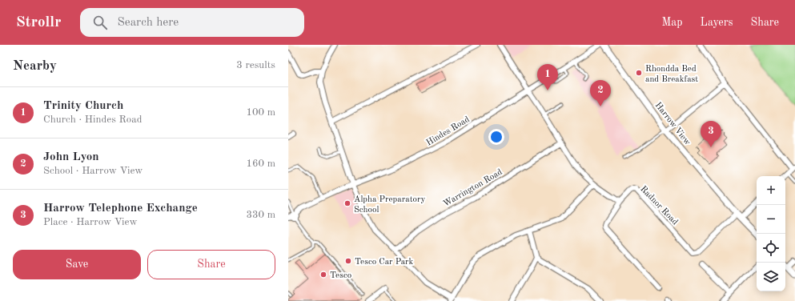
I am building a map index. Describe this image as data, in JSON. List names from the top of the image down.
{
  "streets": {
    "street": [
      "Harrow View",
      "Hindes Road",
      "Warrington Road",
      "Radnor Road"
    ]
  },
  "crossings": [
    ["Harrow View", "Radnor Road"]
  ],
  "places": [
    "Rhondda Bed and Breakfast",
    "Alpha Preparatory School",
    "Tesco Car Park",
    "Tesco"
  ],
  "page": {
    "header": "Strollr",
    "search": "Search here",
    "nav": ["Map", "Layers", "Share"],
    "heading": ["Nearby", "3 results"],
    "pins": ["1", "2", "3"],
    "list": [
      {
        "mark": "1",
        "name": "Trinity Church",
        "note": "Church · Hindes Road",
        "value": "100 m"
      },
      {
        "mark": "2",
        "name": "John Lyon",
        "note": "School · Harrow View",
        "value": "160 m"
      },
      {
        "mark": "3",
        "name": "Harrow Telephone Exchange",
        "note": "Place · Harrow View",
        "value": "330 m"
      }
    ],
    "map_buttons": ["+", "−"],
    "buttons": ["Save", "Share"]
  }
}
